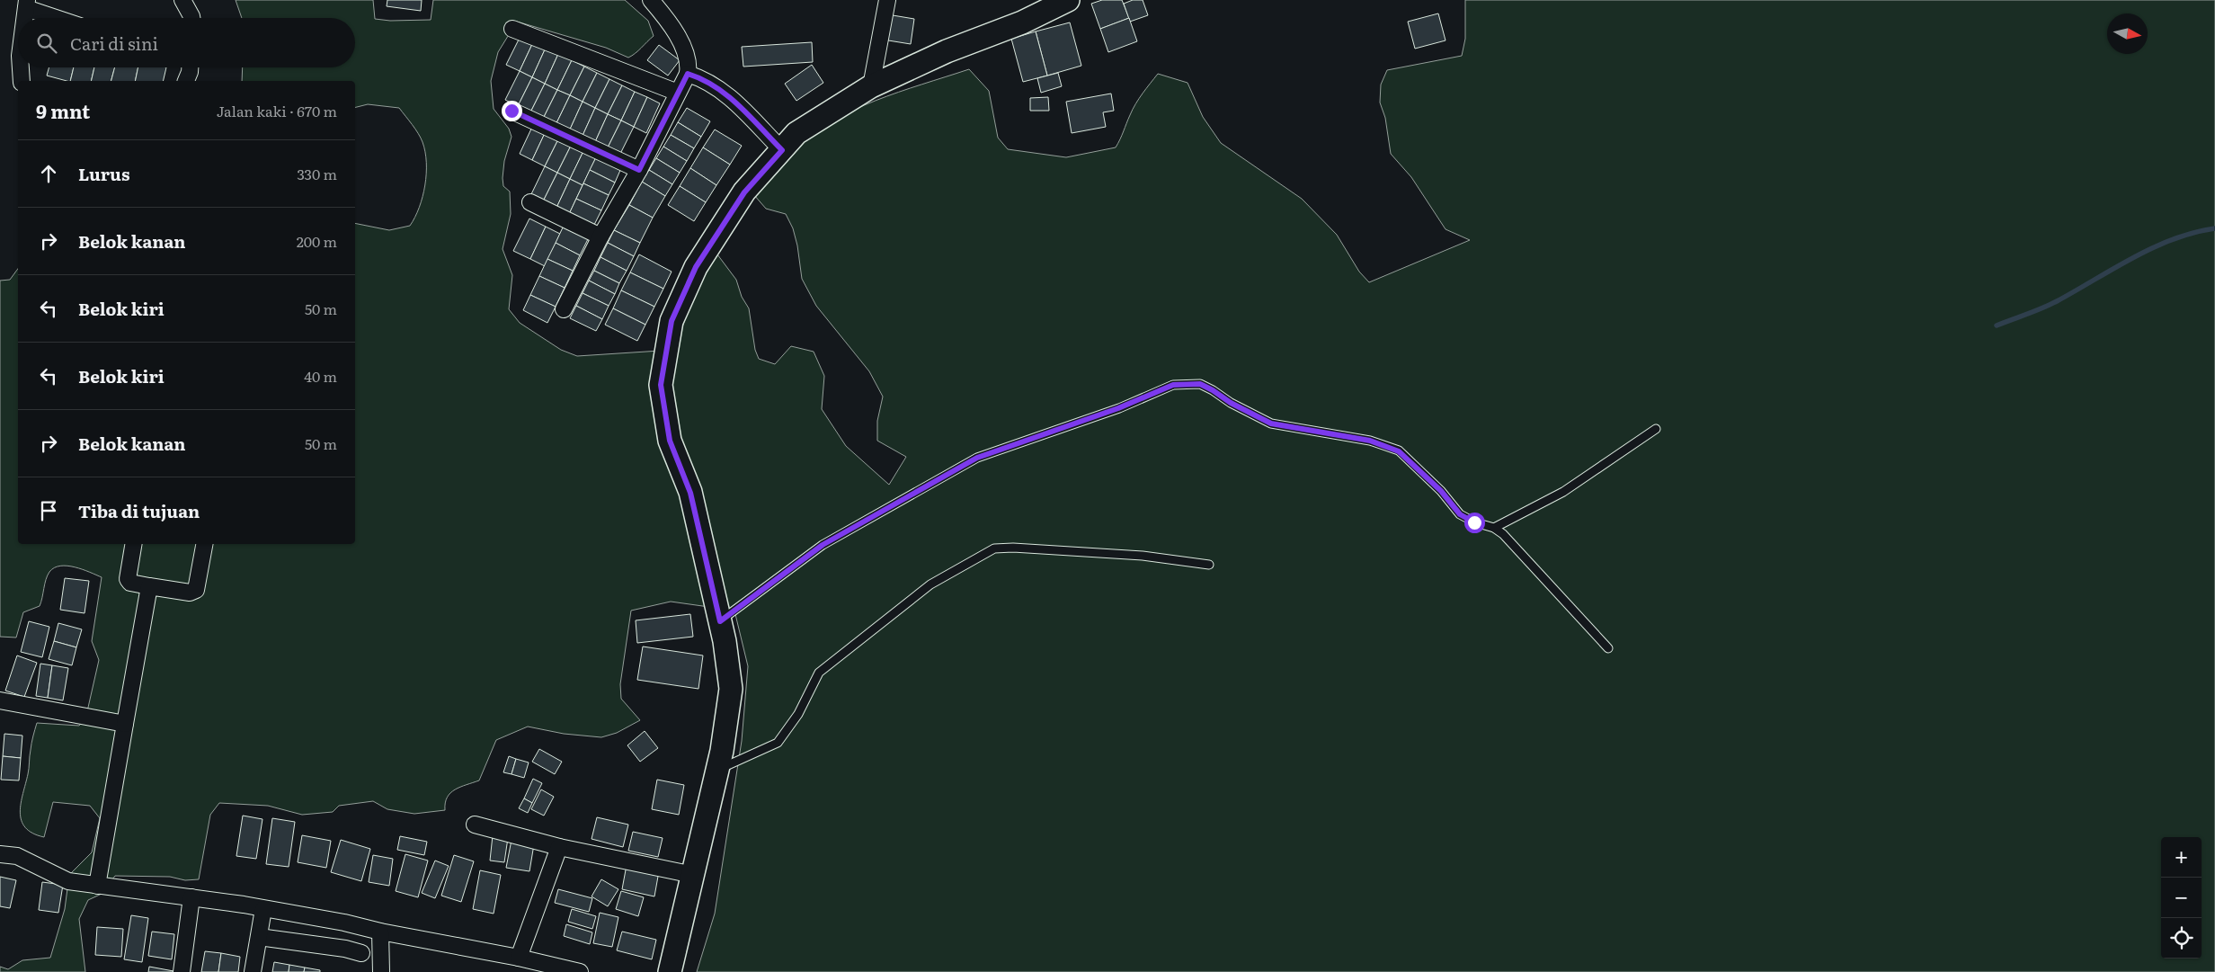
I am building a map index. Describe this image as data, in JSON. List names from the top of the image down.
{
  "north": "right",
  "page": {
    "search": "Cari di sini",
    "heading": ["9 mnt", "Jalan kaki · 670 m"],
    "list": [
      ["Lurus", "330 m"],
      ["Belok kanan", "200 m"],
      ["Belok kiri", "50 m"],
      ["Belok kiri", "40 m"],
      ["Belok kanan", "50 m"],
      "Tiba di tujuan"
    ],
    "map_buttons": ["+", "−"]
  }
}
